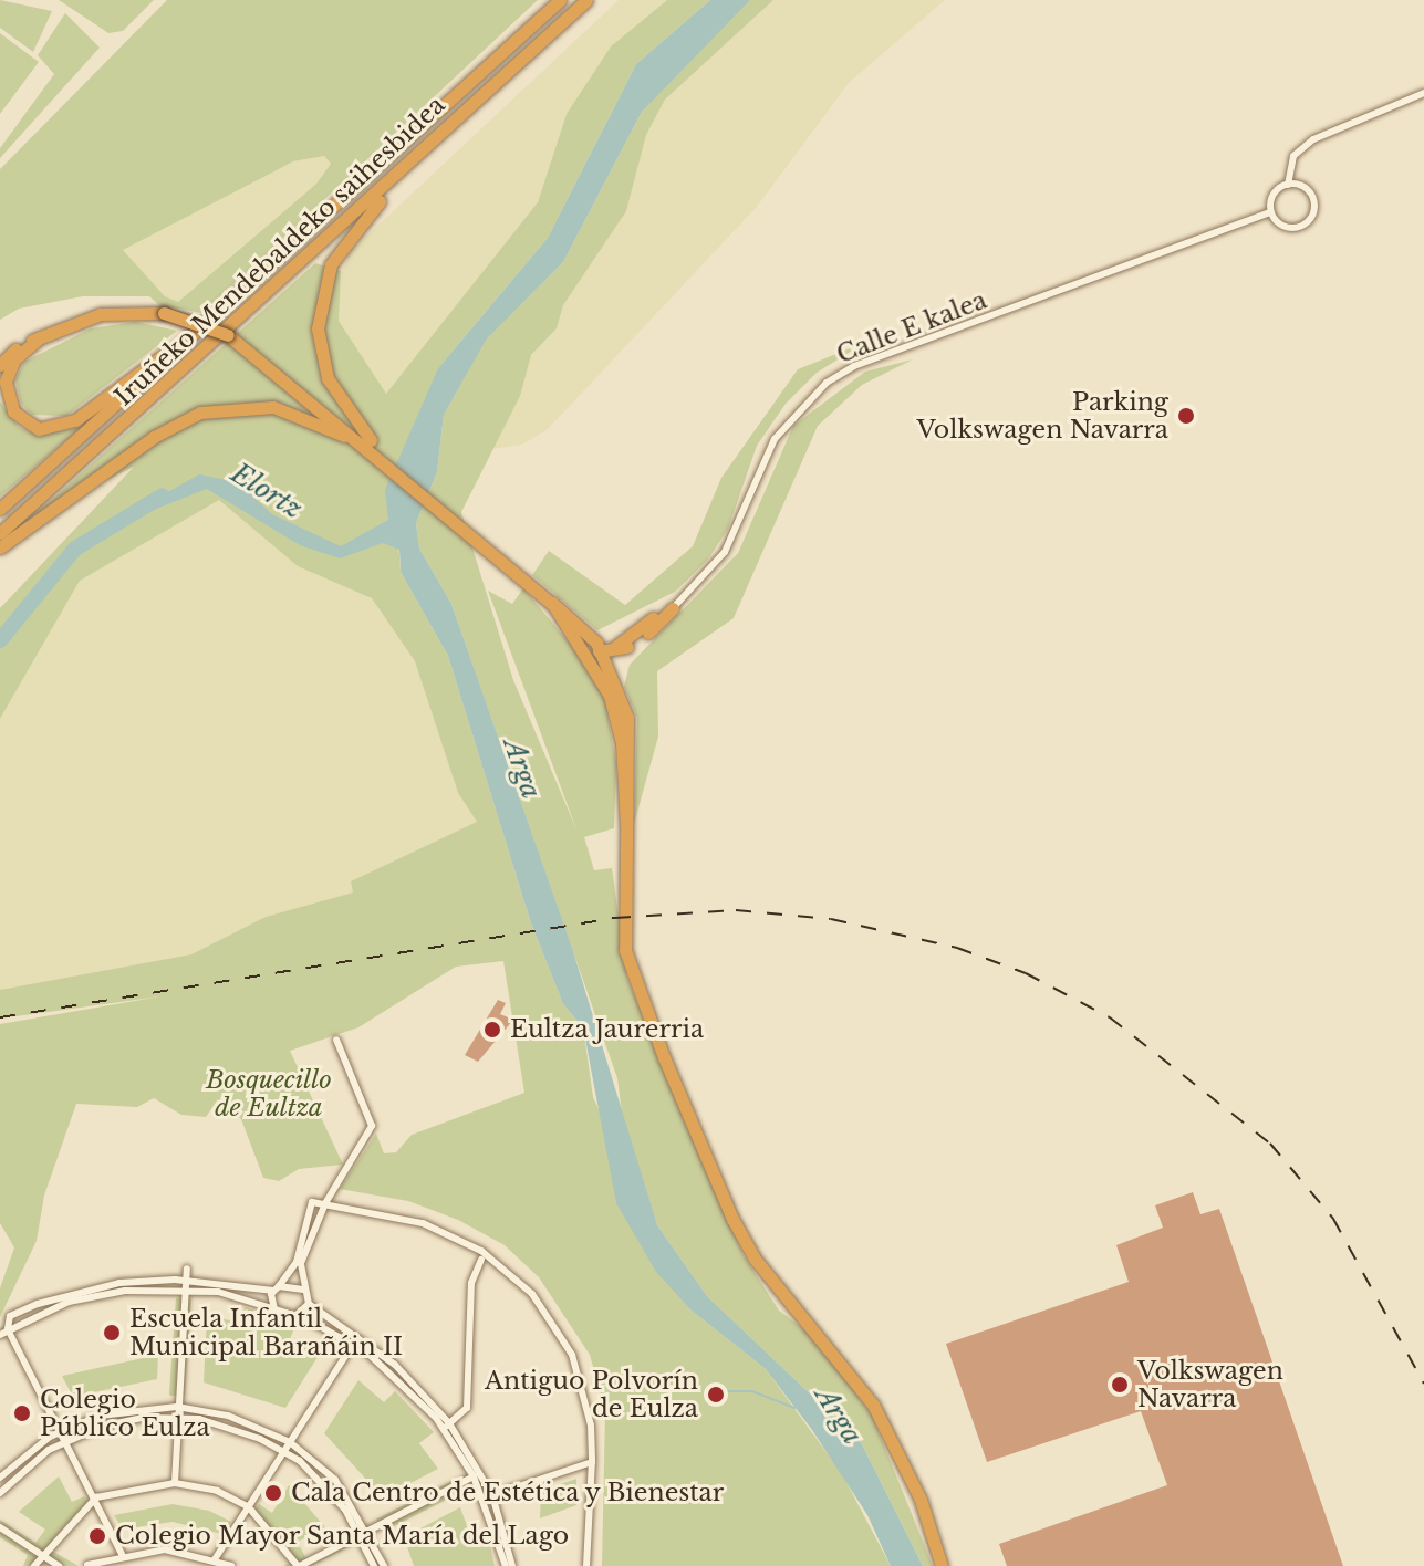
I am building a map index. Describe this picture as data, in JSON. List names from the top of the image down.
{
  "streets": {
    "highway": ["Iruñeko Mendebaldeko saihesbidea"],
    "street": ["Calle E kalea"]
  },
  "water": ["Elortz", "Arga"],
  "parks": ["Bosquecillo de Eultza"],
  "places": [
    "Parking Volkswagen Navarra",
    "Eultza Jaurerria",
    "Escuela Infantil Municipal Barañáin II",
    "Volkswagen Navarra",
    "Antiguo Polvorín de Eulza",
    "Colegio Público Eulza",
    "Cala Centro de Estética y Bienestar",
    "Colegio Mayor Santa María del Lago"
  ]
}
